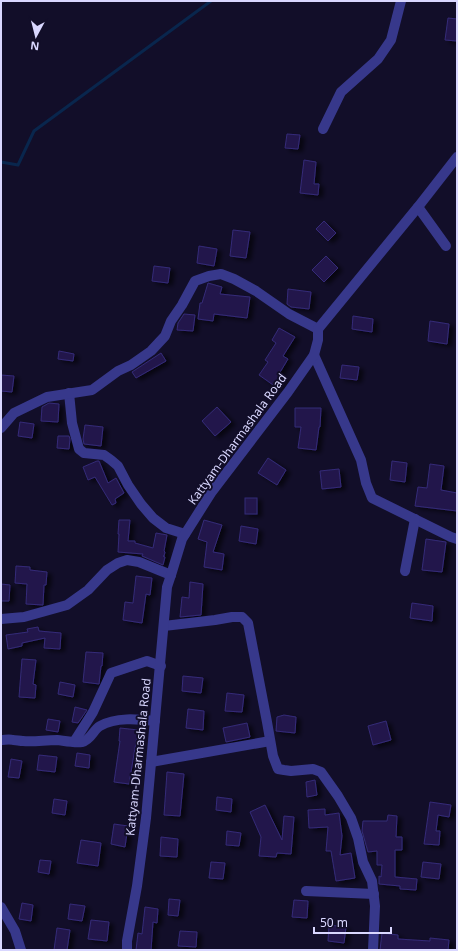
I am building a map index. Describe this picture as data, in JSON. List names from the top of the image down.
{
  "streets": {
    "street": ["Kattyam-Dharmashala Road"]
  },
  "scale_bar": "50 m",
  "north": "bottom"
}
